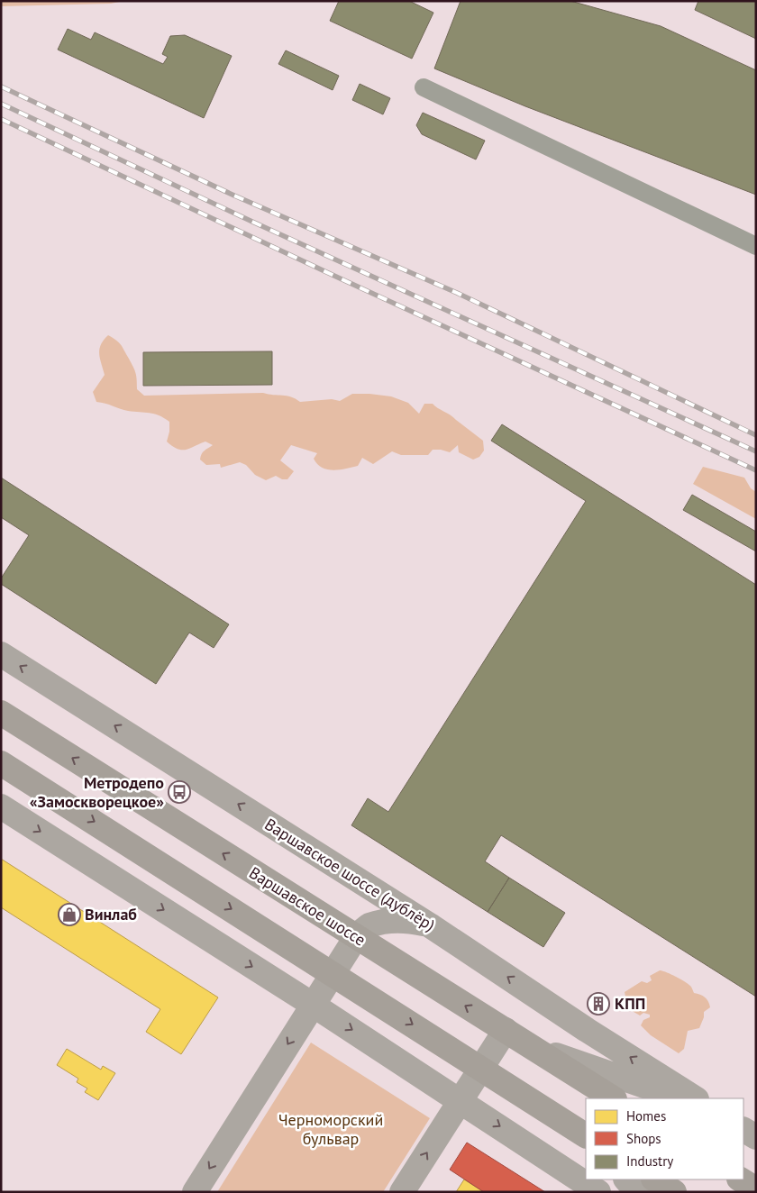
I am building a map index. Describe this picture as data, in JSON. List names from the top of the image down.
{
  "streets": {
    "main road": ["Варшавское шоссе"],
    "street": ["Варшавское шоссе (дублёр)"]
  },
  "parks": ["Черноморский бульвар"],
  "places": {
    "bus stop": ["Метродепо «Замоскворецкое»"],
    "shop": ["Винлаб"],
    "building": ["КПП"]
  },
  "legend": ["Homes", "Shops", "Industry"]
}
